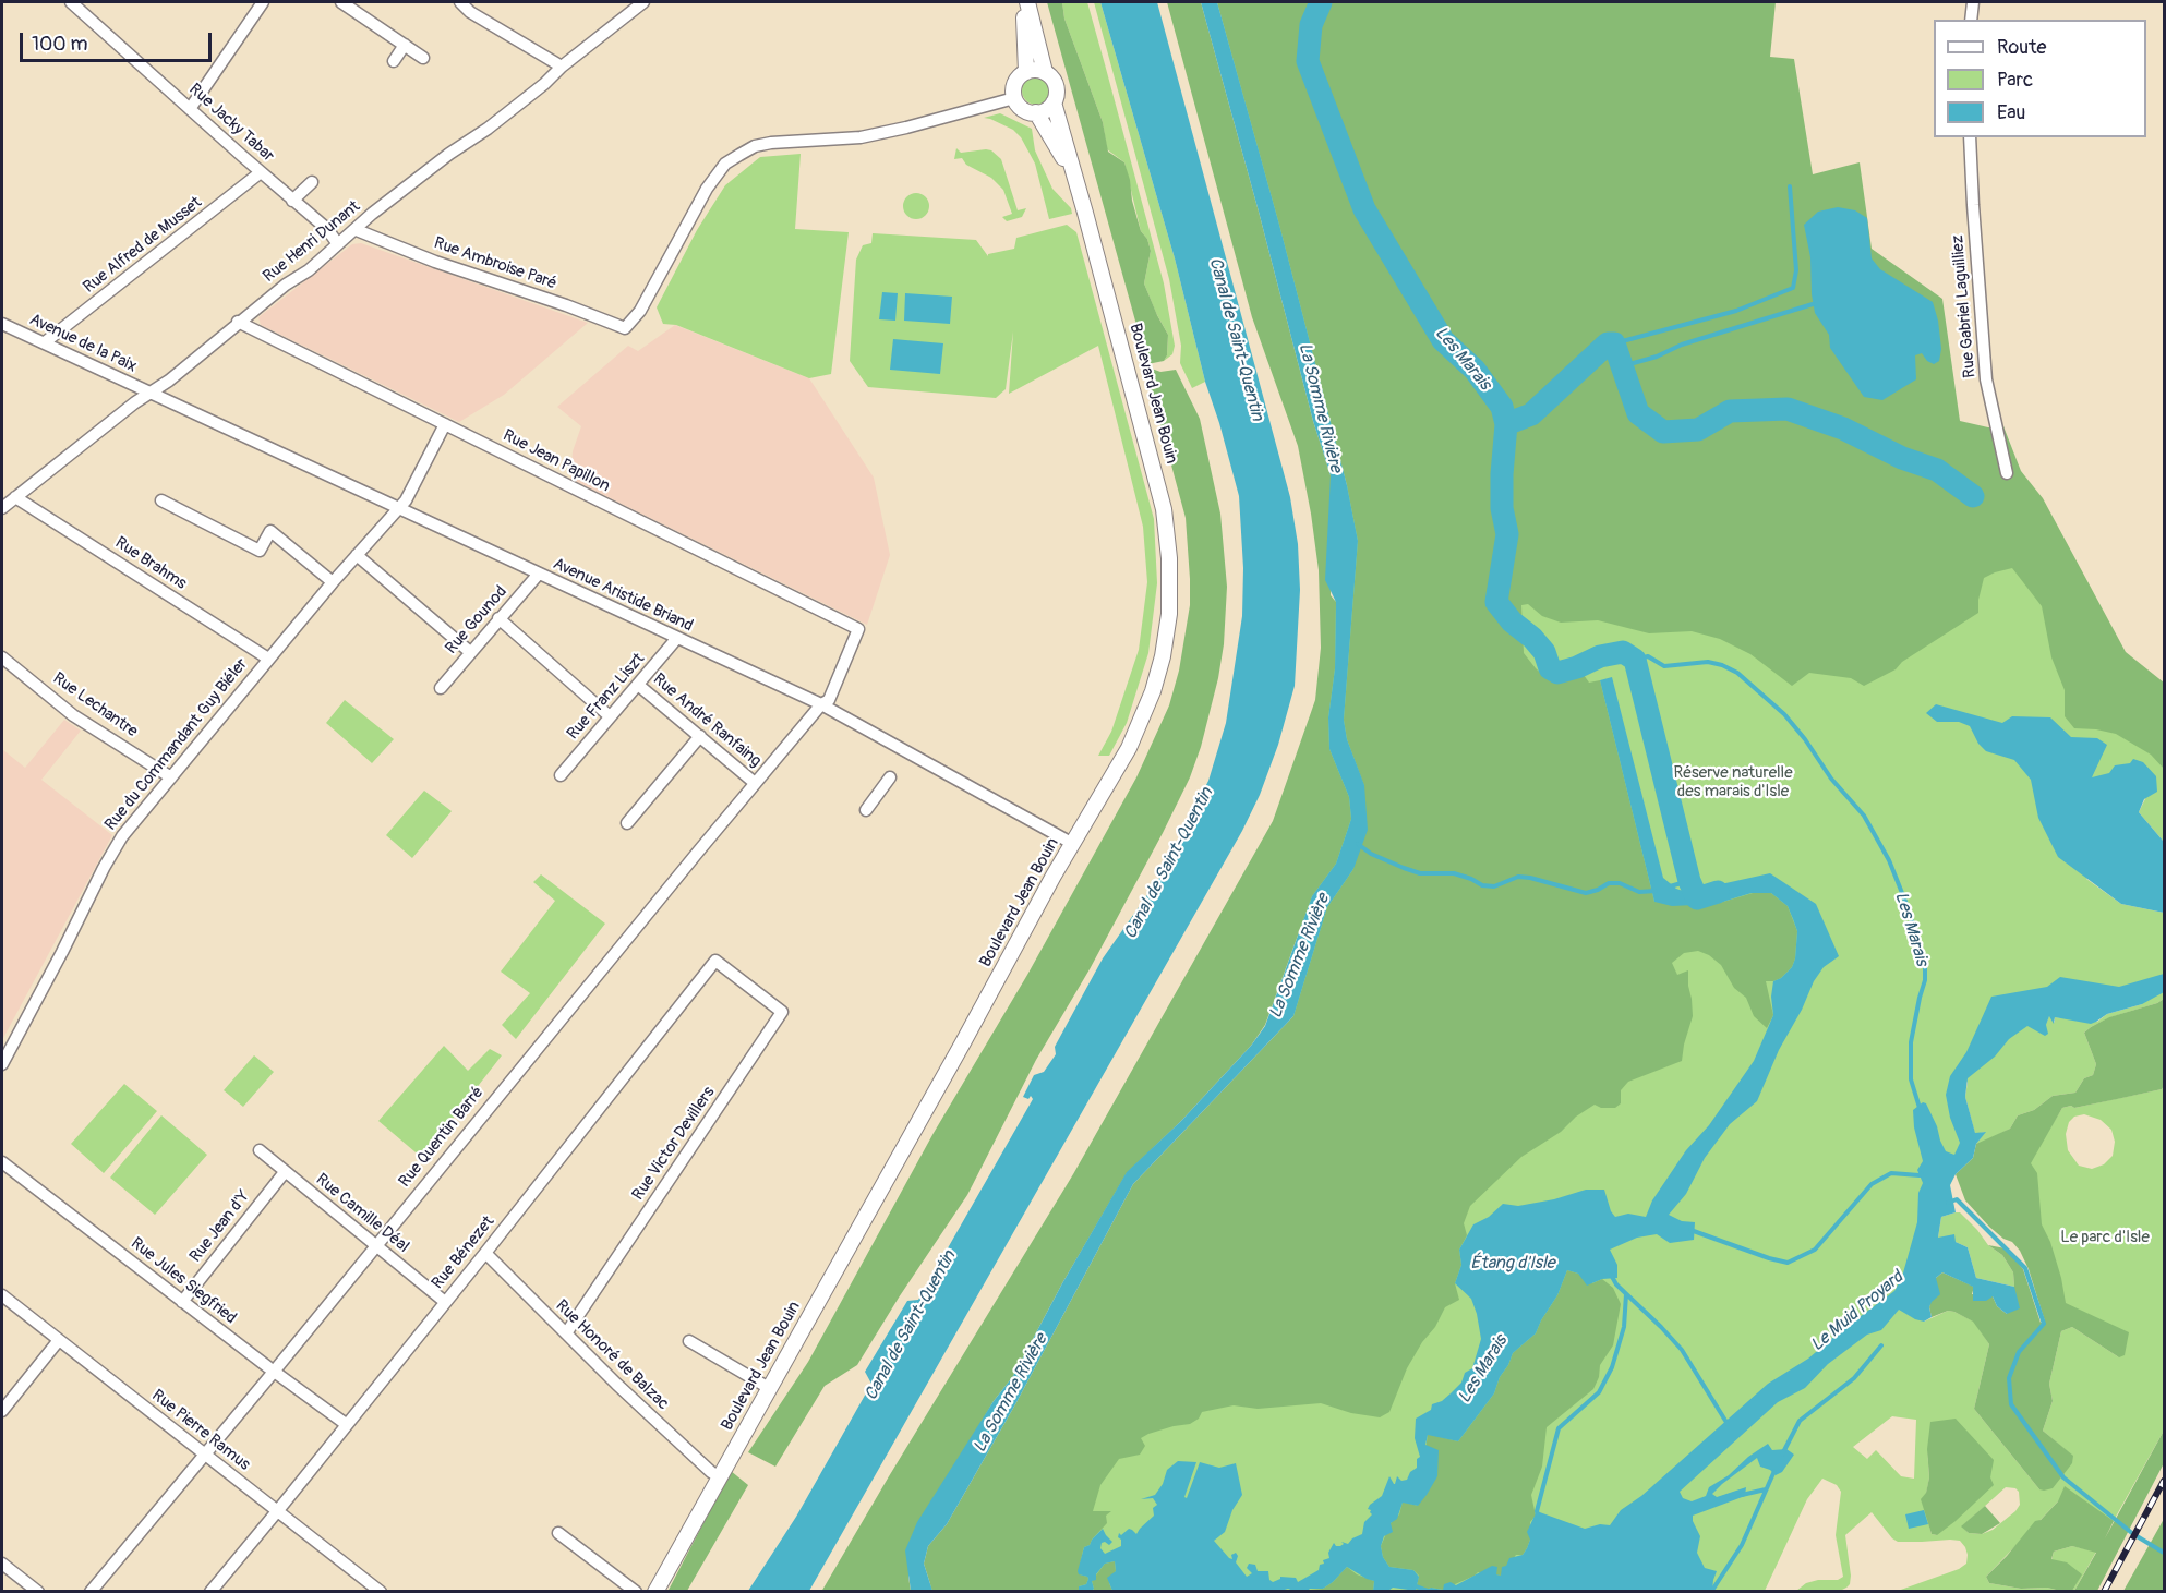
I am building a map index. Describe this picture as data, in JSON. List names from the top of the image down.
{
  "streets": {
    "street": [
      "Rue Jacky Tabar",
      "Rue Henri Dunant",
      "Rue Alfred de Musset",
      "Rue Ambroise Paré",
      "Rue Gabriel Laguilliez",
      "Avenue de la Paix",
      "Boulevard Jean Bouin",
      "Rue Jean Papillon",
      "Rue Brahms",
      "Avenue Aristide Briand",
      "Rue Gounod",
      "Rue Franz Liszt",
      "Rue Lechantre",
      "Rue André Ranfaing",
      "Rue du Commandant Guy Biéler",
      "Rue Quentin Barré",
      "Rue Victor Devillers",
      "Rue Camille Déal",
      "Rue Jean d'Y",
      "Rue Bénezet",
      "Rue Jules Siegfried",
      "Rue Honoré de Balzac",
      "Rue Pierre Ramus"
    ]
  },
  "crossings": [
    ["Rue Jacky Tabar", "Rue Henri Dunant"],
    ["Rue Jacky Tabar", "Rue Alfred de Musset"],
    ["Rue Henri Dunant", "Rue Ambroise Paré"],
    ["Rue Henri Dunant", "Avenue de la Paix"],
    ["Rue Henri Dunant", "Rue Jean Papillon"],
    ["Rue Henri Dunant", "Rue Brahms"],
    ["Rue Henri Dunant", "Avenue Aristide Briand"],
    ["Rue Alfred de Musset", "Avenue de la Paix"],
    ["Rue Ambroise Paré", "Boulevard Jean Bouin"],
    ["Avenue de la Paix", "Avenue Aristide Briand"],
    ["Boulevard Jean Bouin", "Avenue Aristide Briand"],
    ["Boulevard Jean Bouin", "Rue Honoré de Balzac"],
    ["Rue Jean Papillon", "Rue du Commandant Guy Biéler"],
    ["Rue Jean Papillon", "Rue Quentin Barré"],
    ["Rue Brahms", "Rue du Commandant Guy Biéler"],
    ["Avenue Aristide Briand", "Rue Gounod"],
    ["Avenue Aristide Briand", "Rue Franz Liszt"],
    ["Avenue Aristide Briand", "Rue du Commandant Guy Biéler"],
    ["Avenue Aristide Briand", "Rue Quentin Barré"],
    ["Rue Franz Liszt", "Rue André Ranfaing"],
    ["Rue Lechantre", "Rue du Commandant Guy Biéler"],
    ["Rue André Ranfaing", "Rue Quentin Barré"],
    ["Rue Quentin Barré", "Rue Camille Déal"],
    ["Rue Quentin Barré", "Rue Jules Siegfried"],
    ["Rue Quentin Barré", "Rue Pierre Ramus"],
    ["Rue Victor Devillers", "Rue Bénezet"],
    ["Rue Victor Devillers", "Rue Honoré de Balzac"],
    ["Rue Camille Déal", "Rue Jean d'Y"],
    ["Rue Camille Déal", "Rue Bénezet"],
    ["Rue Jean d'Y", "Rue Jules Siegfried"],
    ["Rue Bénezet", "Rue Jules Siegfried"],
    ["Rue Bénezet", "Rue Honoré de Balzac"],
    ["Rue Bénezet", "Rue Pierre Ramus"]
  ],
  "water": [
    "Canal de Saint-Quentin",
    "Les Marais",
    "La Somme Rivière",
    "Étang d'Isle",
    "Le Muid Proyard"
  ],
  "parks": ["Réserve naturelle des marais d'Isle", "Le parc d'Isle"],
  "legend": ["Route", "Parc", "Eau"],
  "scale_bar": "100 m"
}
